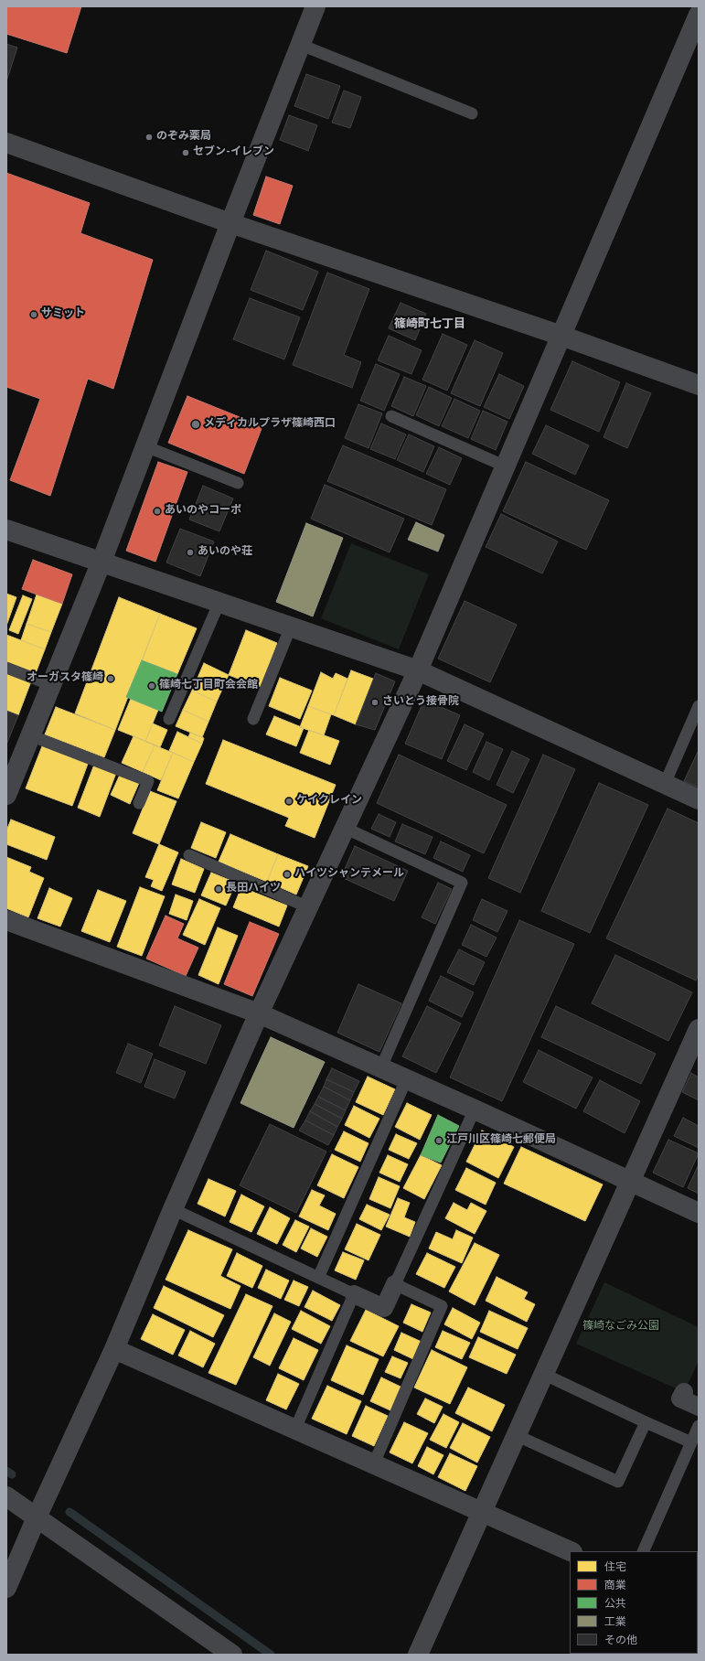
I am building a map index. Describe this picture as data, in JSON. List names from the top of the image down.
{
  "districts": ["篠崎町七丁目"],
  "parks": ["篠崎なごみ公園"],
  "places": [
    "のぞみ薬局",
    "セブン-イレブン",
    "サミット",
    "メディカルプラザ篠崎西口",
    "あいのやコーポ",
    "あいのや荘",
    "オーガスタ篠崎",
    "篠崎七丁目町会会館",
    "さいとう接骨院",
    "ケイクレイン",
    "ハイツシャンテメール",
    "長田ハイツ",
    "江戸川区篠崎七郵便局"
  ],
  "legend": [
    "住宅",
    "商業",
    "公共",
    "工業",
    "その他"
  ]
}
